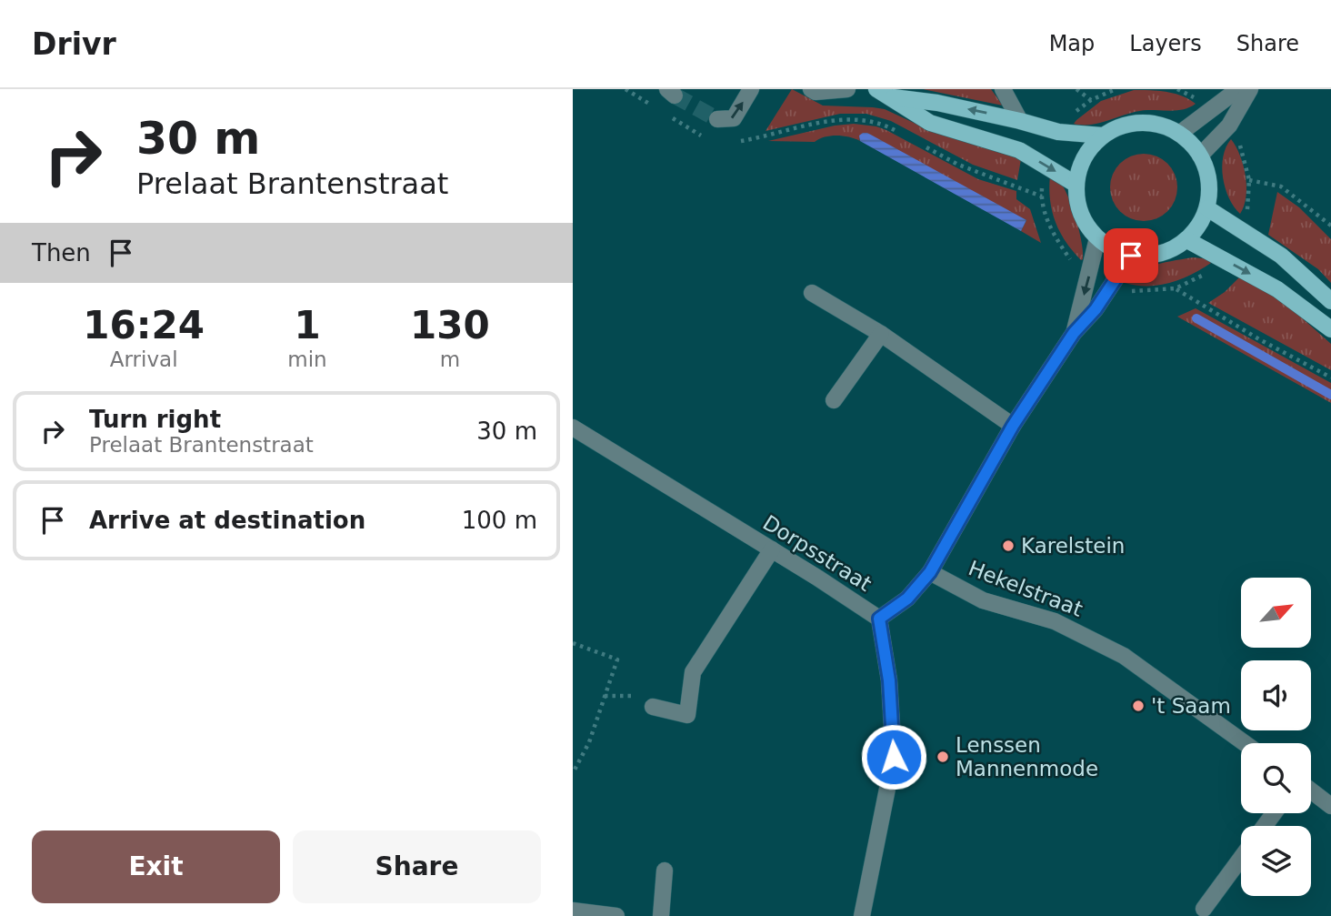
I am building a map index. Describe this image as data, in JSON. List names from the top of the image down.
{
  "streets": {
    "street": ["Dorpsstraat", "Hekelstraat"]
  },
  "places": ["Karelstein", "'t Saam", "Lenssen Mannenmode"],
  "north": "top right",
  "page": {
    "header": "Drivr",
    "nav": ["Map", "Layers", "Share"],
    "turn": ["30 m", "Prelaat Brantenstraat"],
    "then": "Then",
    "eta": [
      "16:24",
      "Arrival",
      "1",
      "min",
      "130",
      "m"
    ],
    "list": [
      {
        "name": "Turn right",
        "note": "Prelaat Brantenstraat",
        "value": "30 m"
      },
      {
        "name": "Arrive at destination",
        "value": "100 m"
      }
    ],
    "buttons": ["Exit", "Share"]
  }
}
